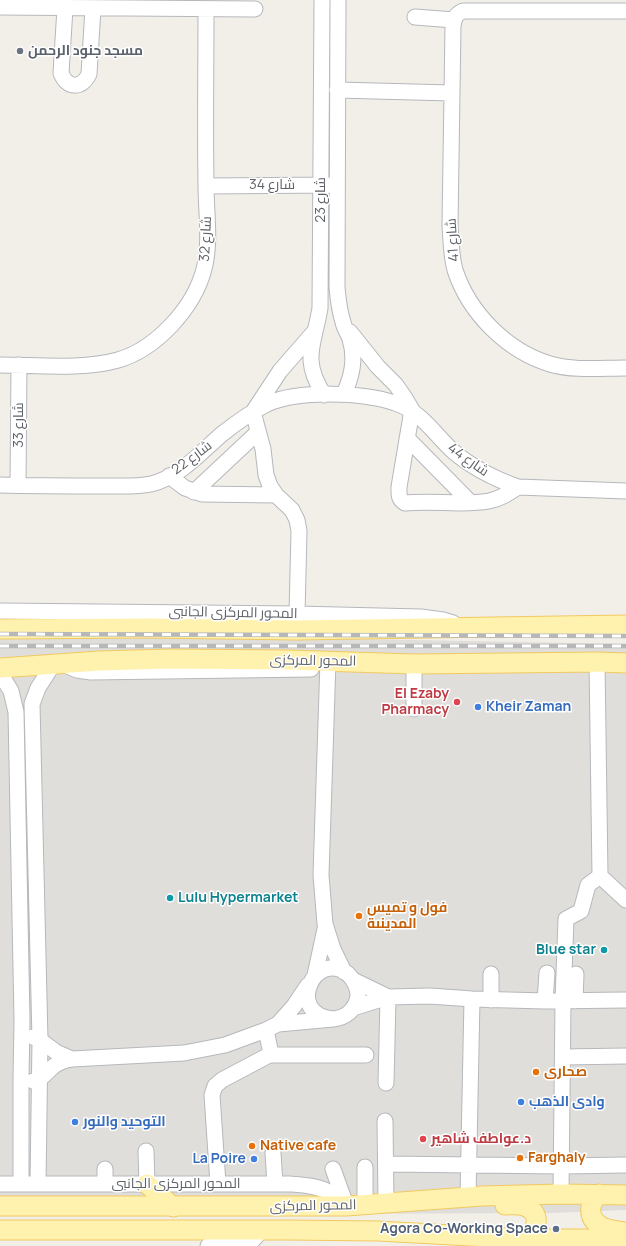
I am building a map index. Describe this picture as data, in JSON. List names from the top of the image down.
{
  "streets": {
    "main road": ["المحور المركزى"],
    "street": [
      "شارع 34",
      "شارع 23",
      "شارع 32",
      "شارع 41",
      "شارع 33",
      "شارع 22",
      "شارع 44",
      "المحور المركزى الجانبى"
    ]
  },
  "crossings": [
    ["شارع 34", "شارع 23"],
    ["شارع 34", "شارع 32"],
    ["شارع 23", "شارع 22"],
    ["شارع 23", "شارع 44"],
    ["شارع 32", "شارع 33"],
    ["شارع 33", "شارع 22"],
    ["شارع 22", "شارع 44"],
    ["المحور المركزى الجانبى", "المحور المركزى"]
  ],
  "places": [
    "مسجد جنود الرحمن",
    "El Ezaby Pharmacy",
    "Kheir Zaman",
    "Lulu Hypermarket",
    "فول و تميس المدينىة",
    "Blue star",
    "صحارى",
    "وادى الذهب",
    "التوحيد والنور",
    "د.عواطف شاهير",
    "Native cafe",
    "Farghaly",
    "La Poire",
    "Agora Co-Working Space"
  ]
}
